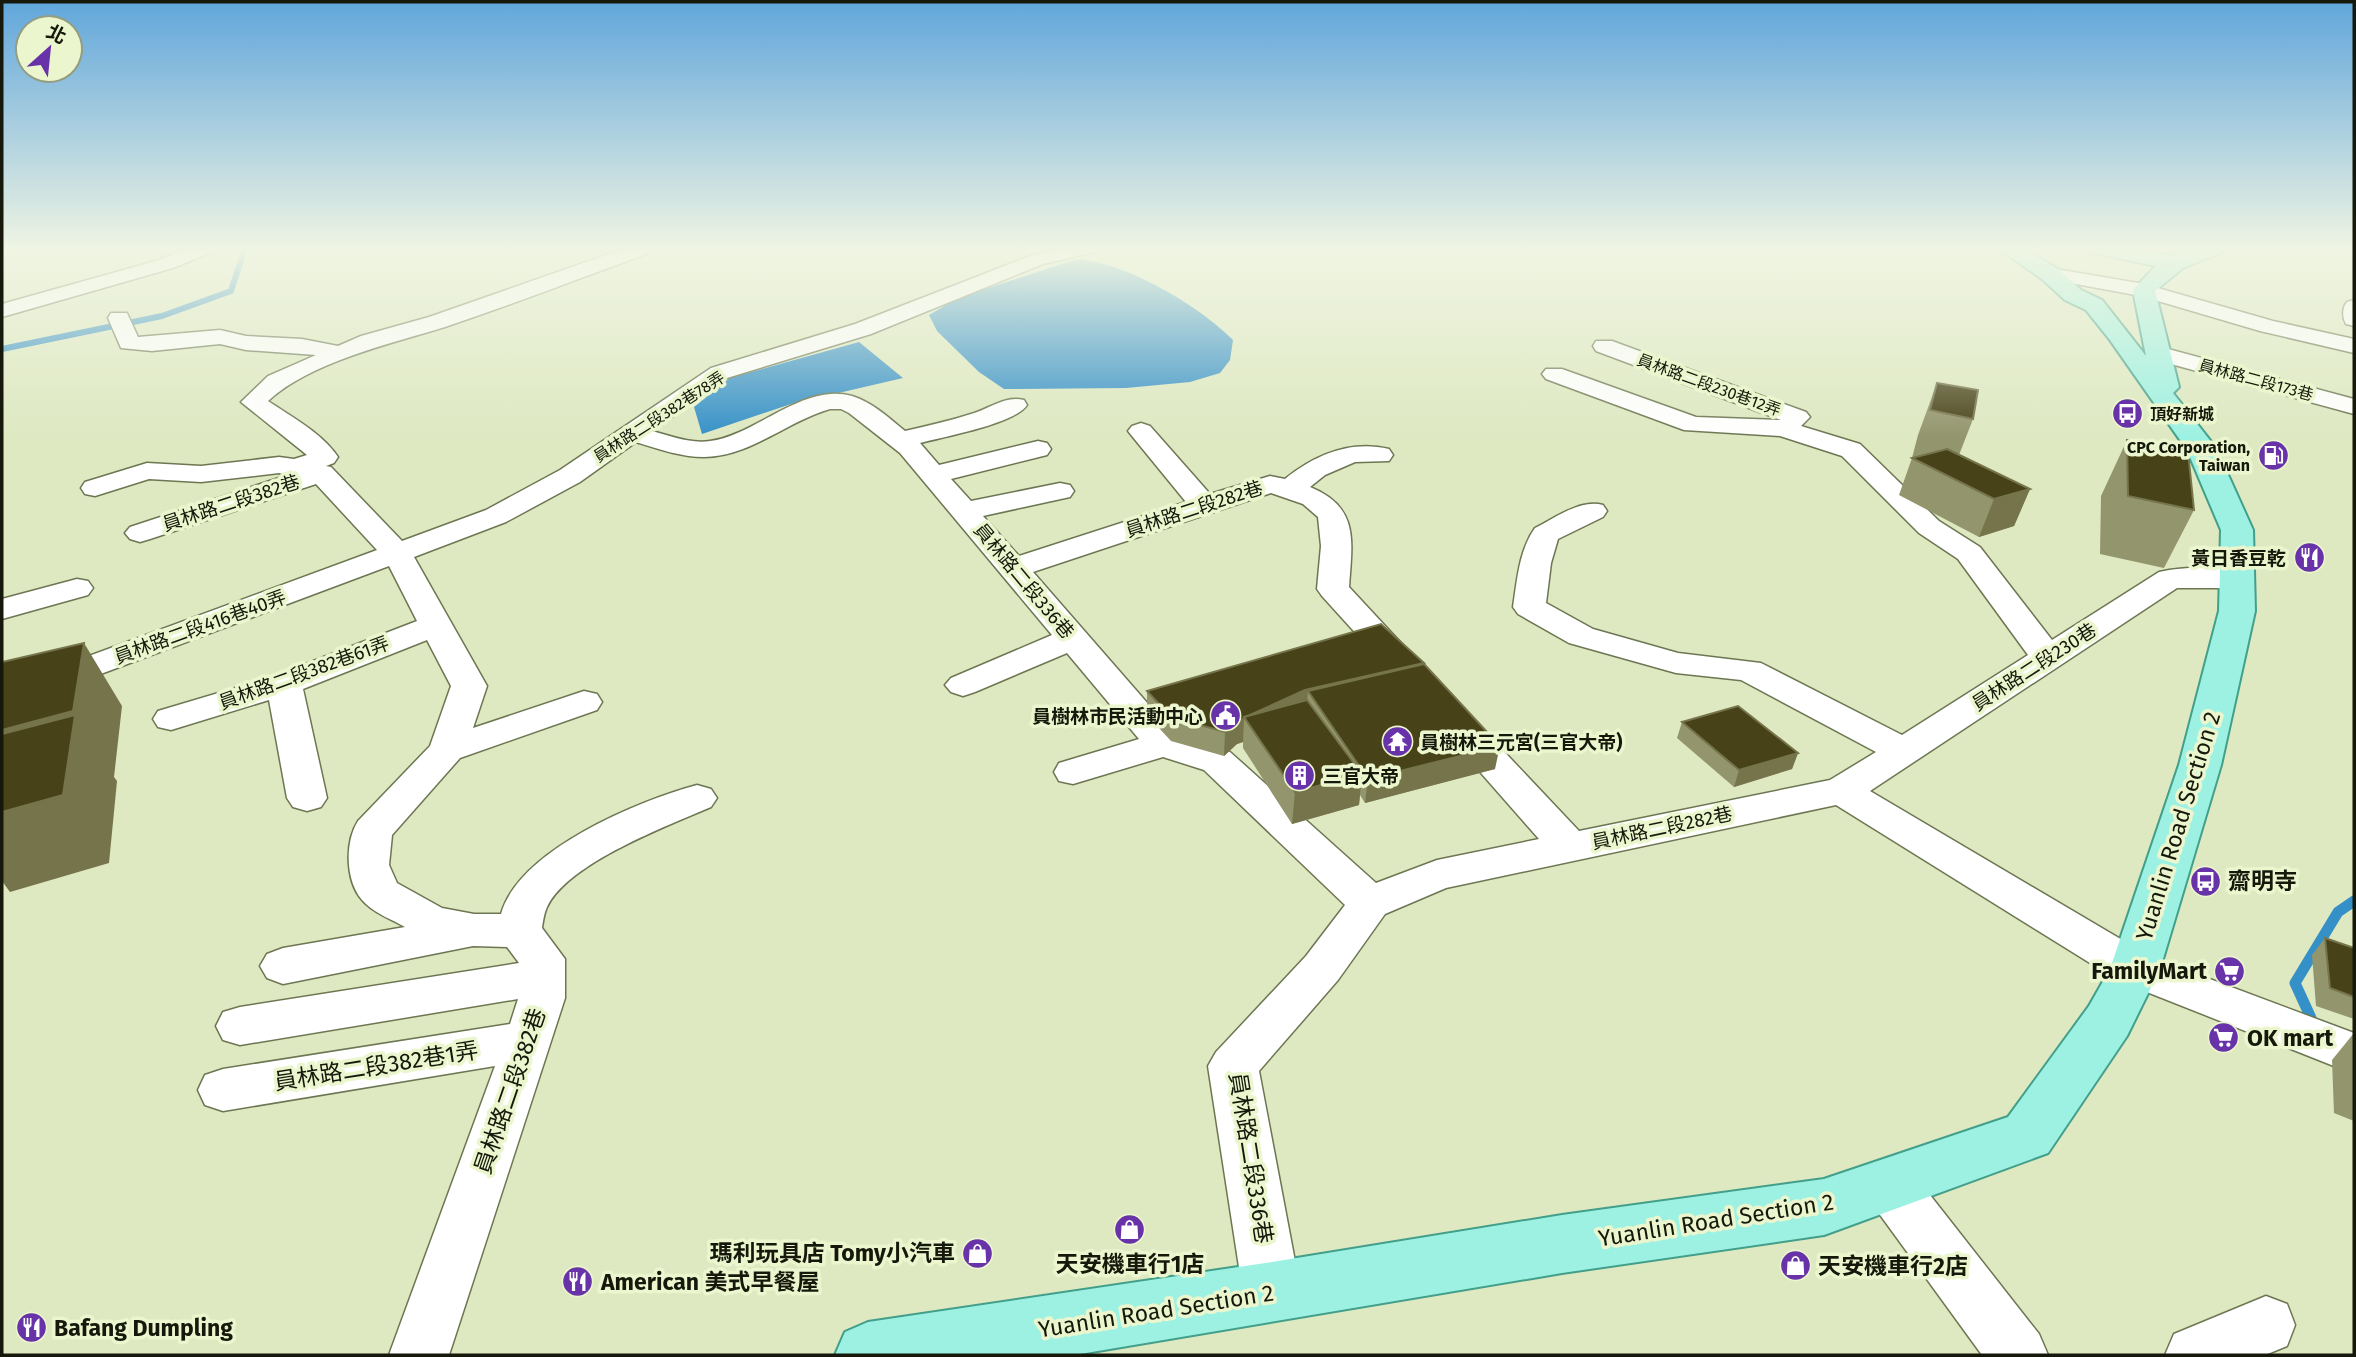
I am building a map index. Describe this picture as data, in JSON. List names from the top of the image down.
{
  "streets": {
    "main road": ["Yuanlin Road Section 2"],
    "street": [
      "員林路二段173巷",
      "員林路二段230巷12弄",
      "員林路二段382巷78弄",
      "員林路二段382巷",
      "員林路二段282巷",
      "員林路二段336巷",
      "員林路二段416巷40弄",
      "員林路二段230巷",
      "員林路二段382巷61弄",
      "員林路二段382巷1弄"
    ]
  },
  "crossings": [
    ["員林路二段173巷", "Yuanlin Road Section 2"],
    ["員林路二段230巷12弄", "員林路二段230巷"],
    ["員林路二段382巷78弄", "員林路二段382巷"],
    ["員林路二段382巷78弄", "員林路二段336巷"],
    ["員林路二段382巷78弄", "員林路二段416巷40弄"],
    ["員林路二段382巷", "員林路二段416巷40弄"],
    ["員林路二段382巷", "員林路二段382巷61弄"],
    ["員林路二段382巷", "員林路二段382巷1弄"],
    ["員林路二段282巷", "員林路二段336巷"],
    ["員林路二段282巷", "員林路二段230巷"],
    ["員林路二段336巷", "Yuanlin Road Section 2"],
    ["員林路二段230巷", "Yuanlin Road Section 2"]
  ],
  "places": {
    "bus stop": ["頂好新城", "齋明寺"],
    "fuel station": ["CPC Corporation, Taiwan"],
    "restaurant": ["黃日香豆乾", "American 美式早餐屋", "Bafang Dumpling"],
    "public building": ["員樹林市民活動中心"],
    "temple": ["員樹林三元宮(三官大帝)"],
    "building": ["三官大帝"],
    "supermarket": ["FamilyMart", "OK mart"],
    "shop": ["天安機車行1店", "瑪利玩具店 Tomy小汽車", "天安機車行2店"]
  },
  "north": "top right"
}
